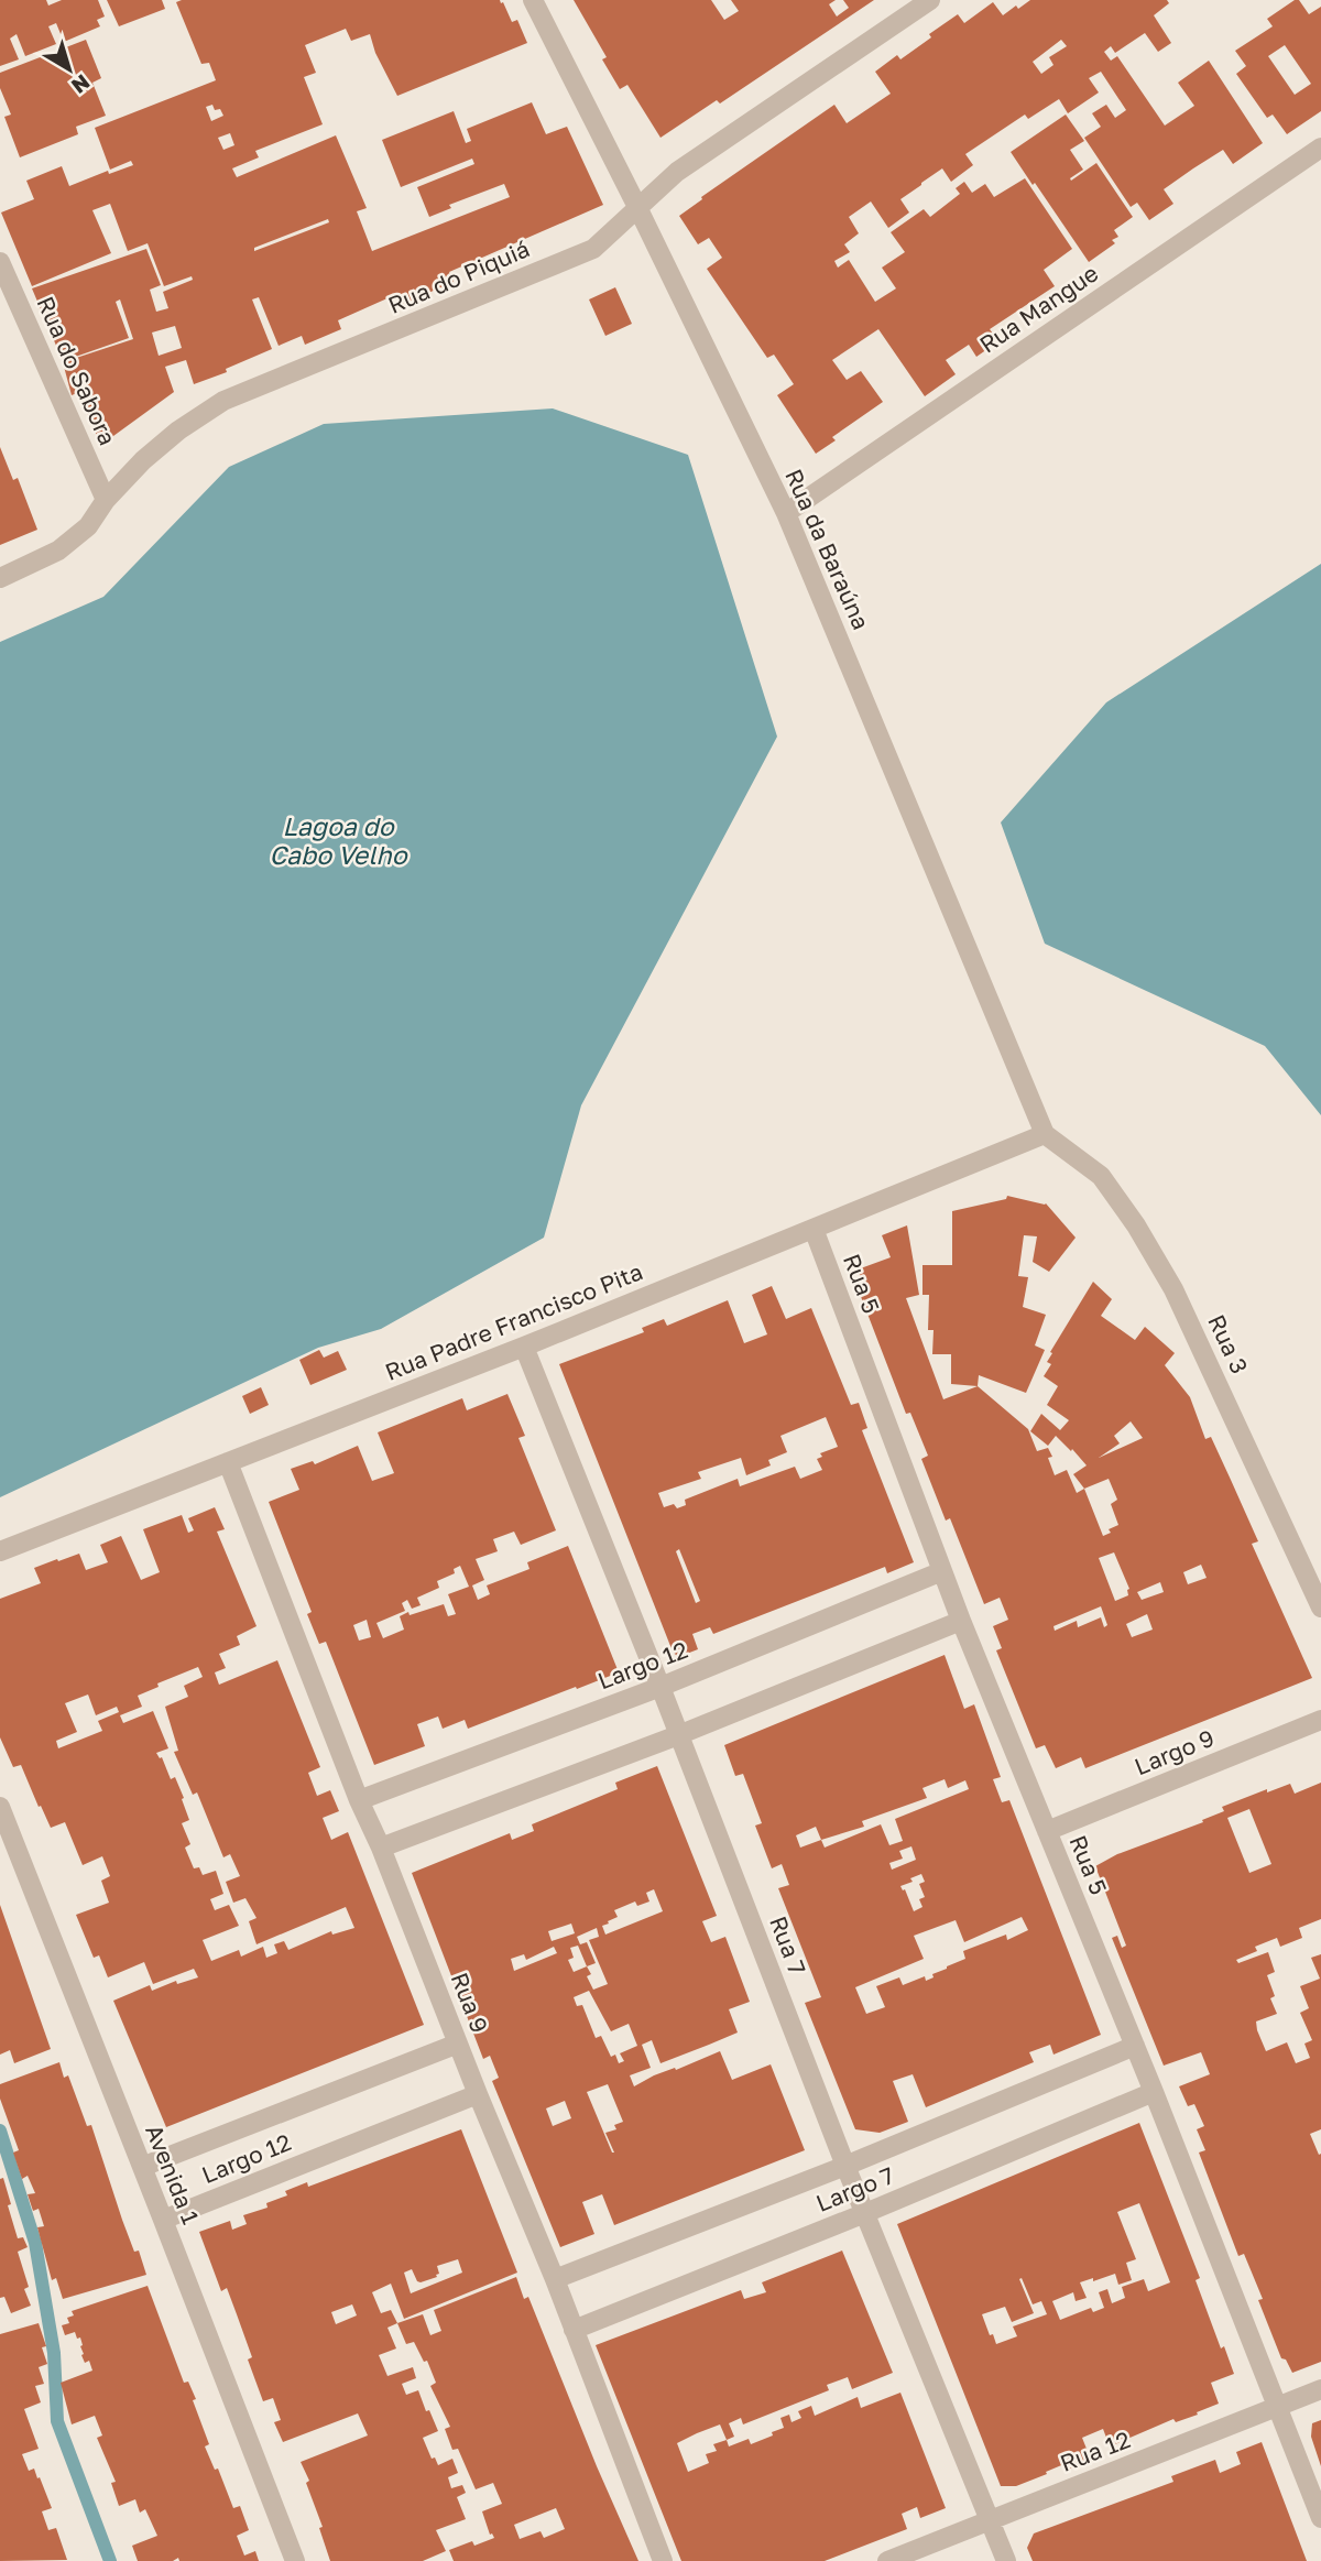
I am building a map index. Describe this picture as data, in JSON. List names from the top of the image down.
{
  "streets": {
    "street": [
      "Rua do Piquiá",
      "Rua Mangue",
      "Rua do Sabora",
      "Rua da Baraúna",
      "Rua 5",
      "Rua Padre Francisco Pita",
      "Rua 3",
      "Largo 12",
      "Largo 9",
      "Rua 7",
      "Rua 9",
      "Avenida 1",
      "Largo 7",
      "Rua 12"
    ]
  },
  "crossings": [
    ["Rua do Piquiá", "Rua do Sabora"],
    ["Rua do Piquiá", "Rua da Baraúna"],
    ["Rua Mangue", "Rua da Baraúna"],
    ["Rua da Baraúna", "Rua Padre Francisco Pita"],
    ["Rua da Baraúna", "Rua 3"],
    ["Rua 5", "Rua Padre Francisco Pita"],
    ["Rua 5", "Largo 12"],
    ["Rua 5", "Largo 9"],
    ["Rua 5", "Largo 7"],
    ["Rua 5", "Rua 12"],
    ["Rua Padre Francisco Pita", "Rua 3"],
    ["Rua Padre Francisco Pita", "Rua 7"],
    ["Rua Padre Francisco Pita", "Rua 9"],
    ["Largo 12", "Rua 7"],
    ["Largo 12", "Rua 9"],
    ["Largo 12", "Avenida 1"],
    ["Rua 7", "Largo 7"],
    ["Rua 7", "Rua 12"],
    ["Rua 9", "Largo 7"]
  ],
  "water": ["Lagoa do Cabo Velho"],
  "north": "bottom right"
}
